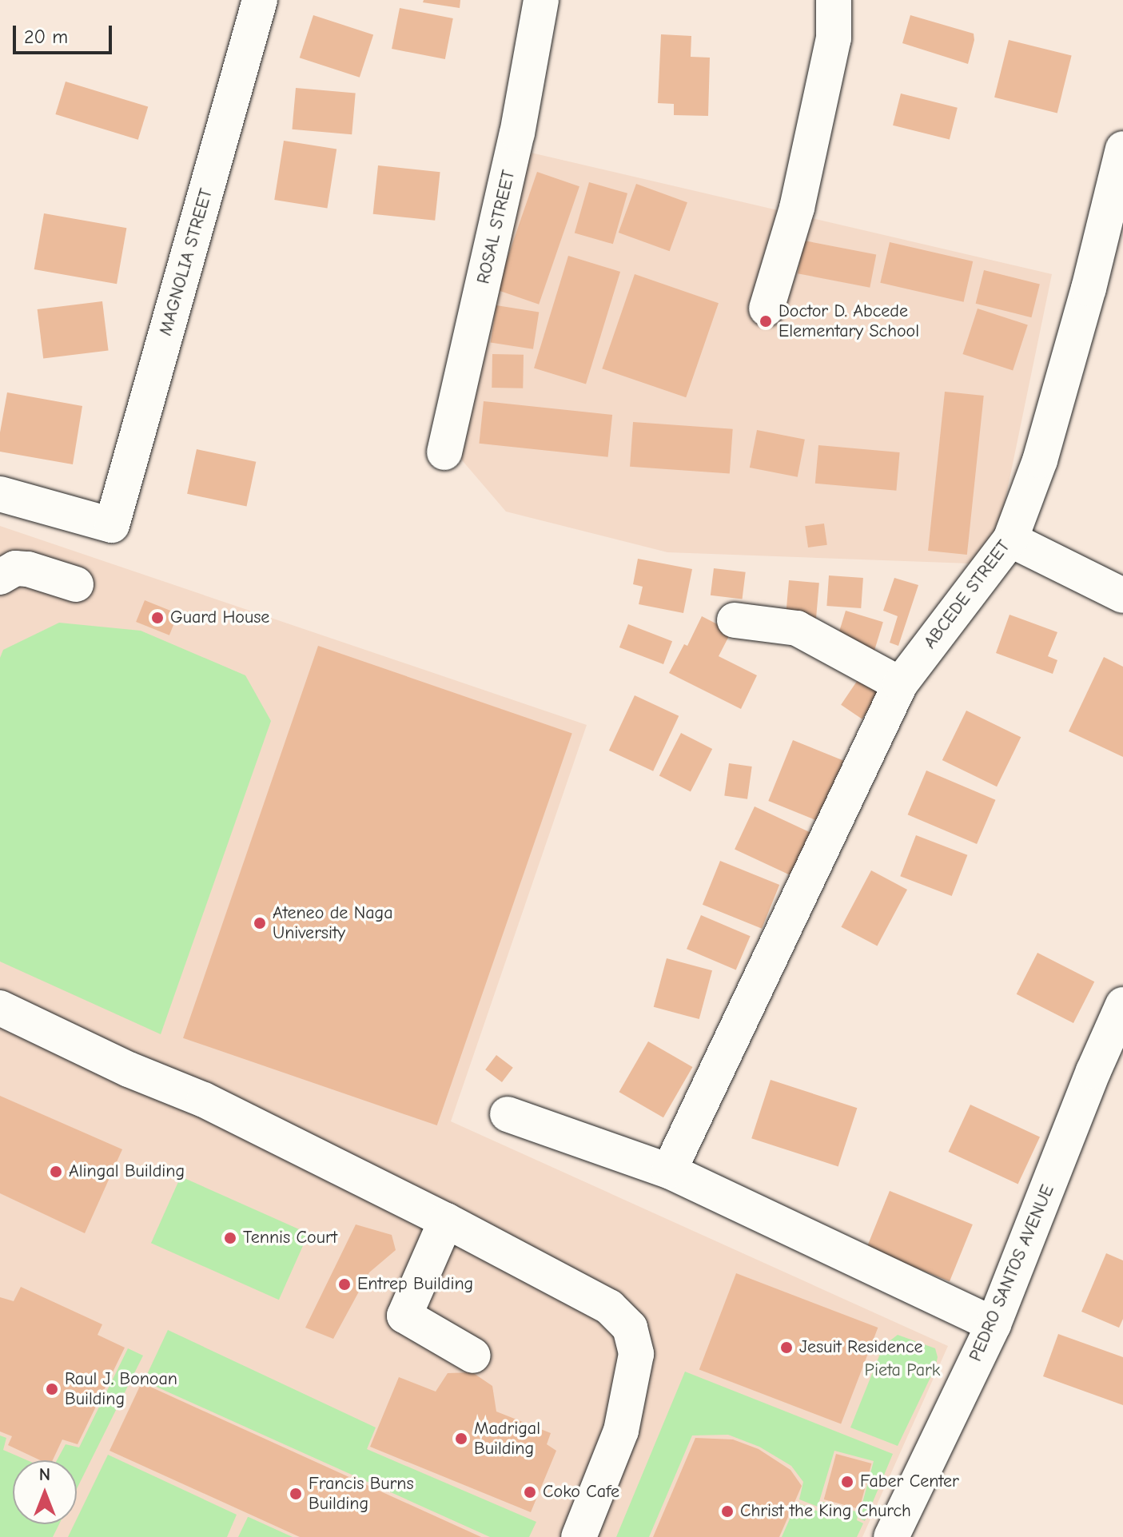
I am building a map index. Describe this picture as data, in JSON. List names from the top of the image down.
{
  "streets": {
    "street": [
      "ROSAL STREET",
      "MAGNOLIA STREET",
      "ABCEDE STREET",
      "PEDRO SANTOS AVENUE"
    ]
  },
  "parks": ["Pieta Park"],
  "places": [
    "Doctor D. Abcede Elementary School",
    "Guard House",
    "Ateneo de Naga University",
    "Alingal Building",
    "Tennis Court",
    "Entrep Building",
    "Jesuit Residence",
    "Raul J. Bonoan Building",
    "Madrigal Building",
    "Faber Center",
    "Coko Cafe",
    "Francis Burns Building",
    "Christ the King Church"
  ],
  "scale_bar": "20 m",
  "north": "top"
}
